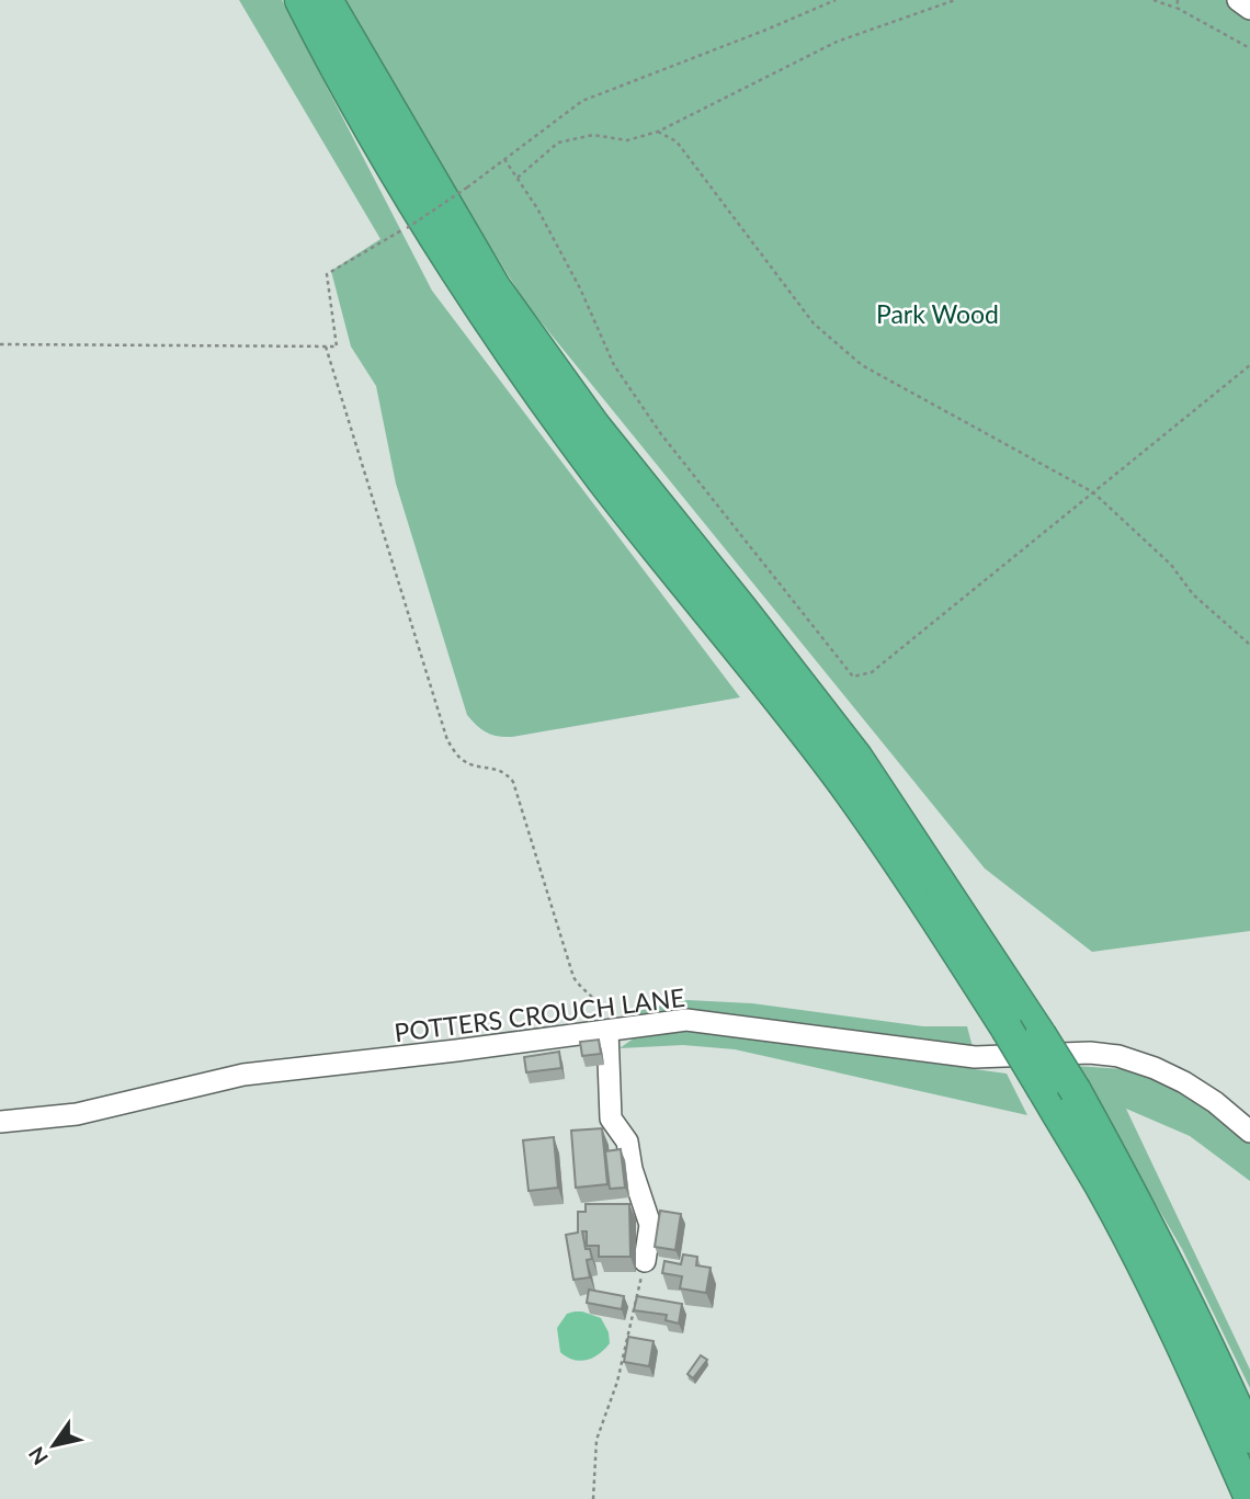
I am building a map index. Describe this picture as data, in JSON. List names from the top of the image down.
{
  "streets": {
    "street": ["POTTERS CROUCH LANE"]
  },
  "parks": ["Park Wood"],
  "north": "bottom left"
}
